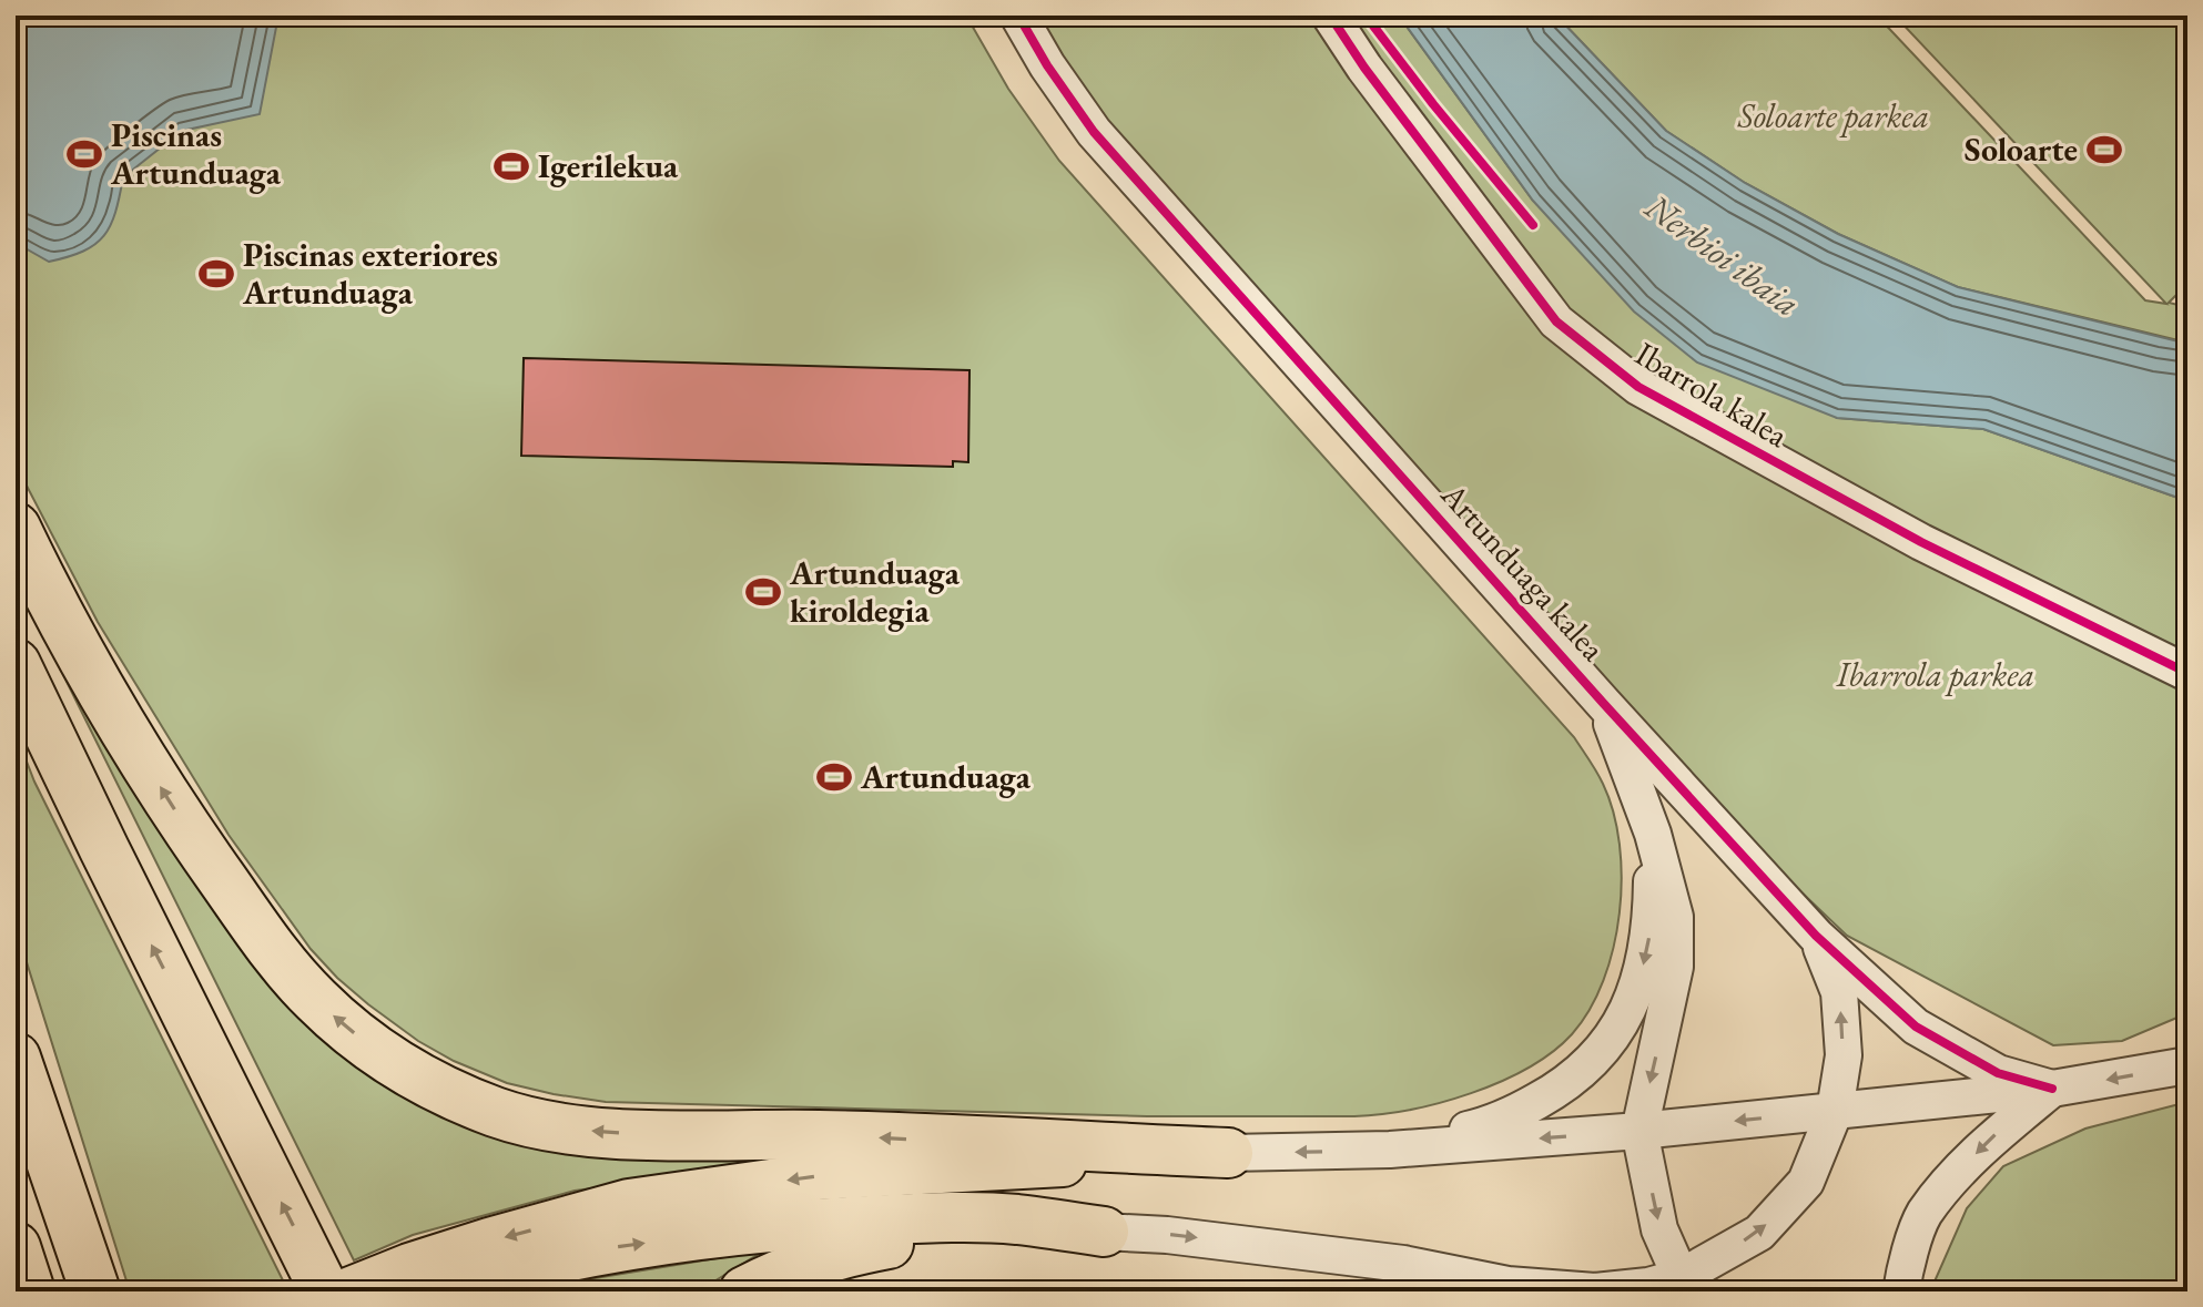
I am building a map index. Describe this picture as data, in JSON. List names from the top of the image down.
{
  "streets": {
    "street": ["Ibarrola kalea", "Artunduaga kalea"]
  },
  "water": ["Nerbioi ibaia"],
  "parks": ["Soloarte parkea", "Ibarrola parkea"],
  "places": {
    "sports": [
      "Soloarte",
      "Piscinas Artunduaga",
      "Igerilekua",
      "Piscinas exteriores Artunduaga",
      "Artunduaga kiroldegia",
      "Artunduaga"
    ]
  }
}
